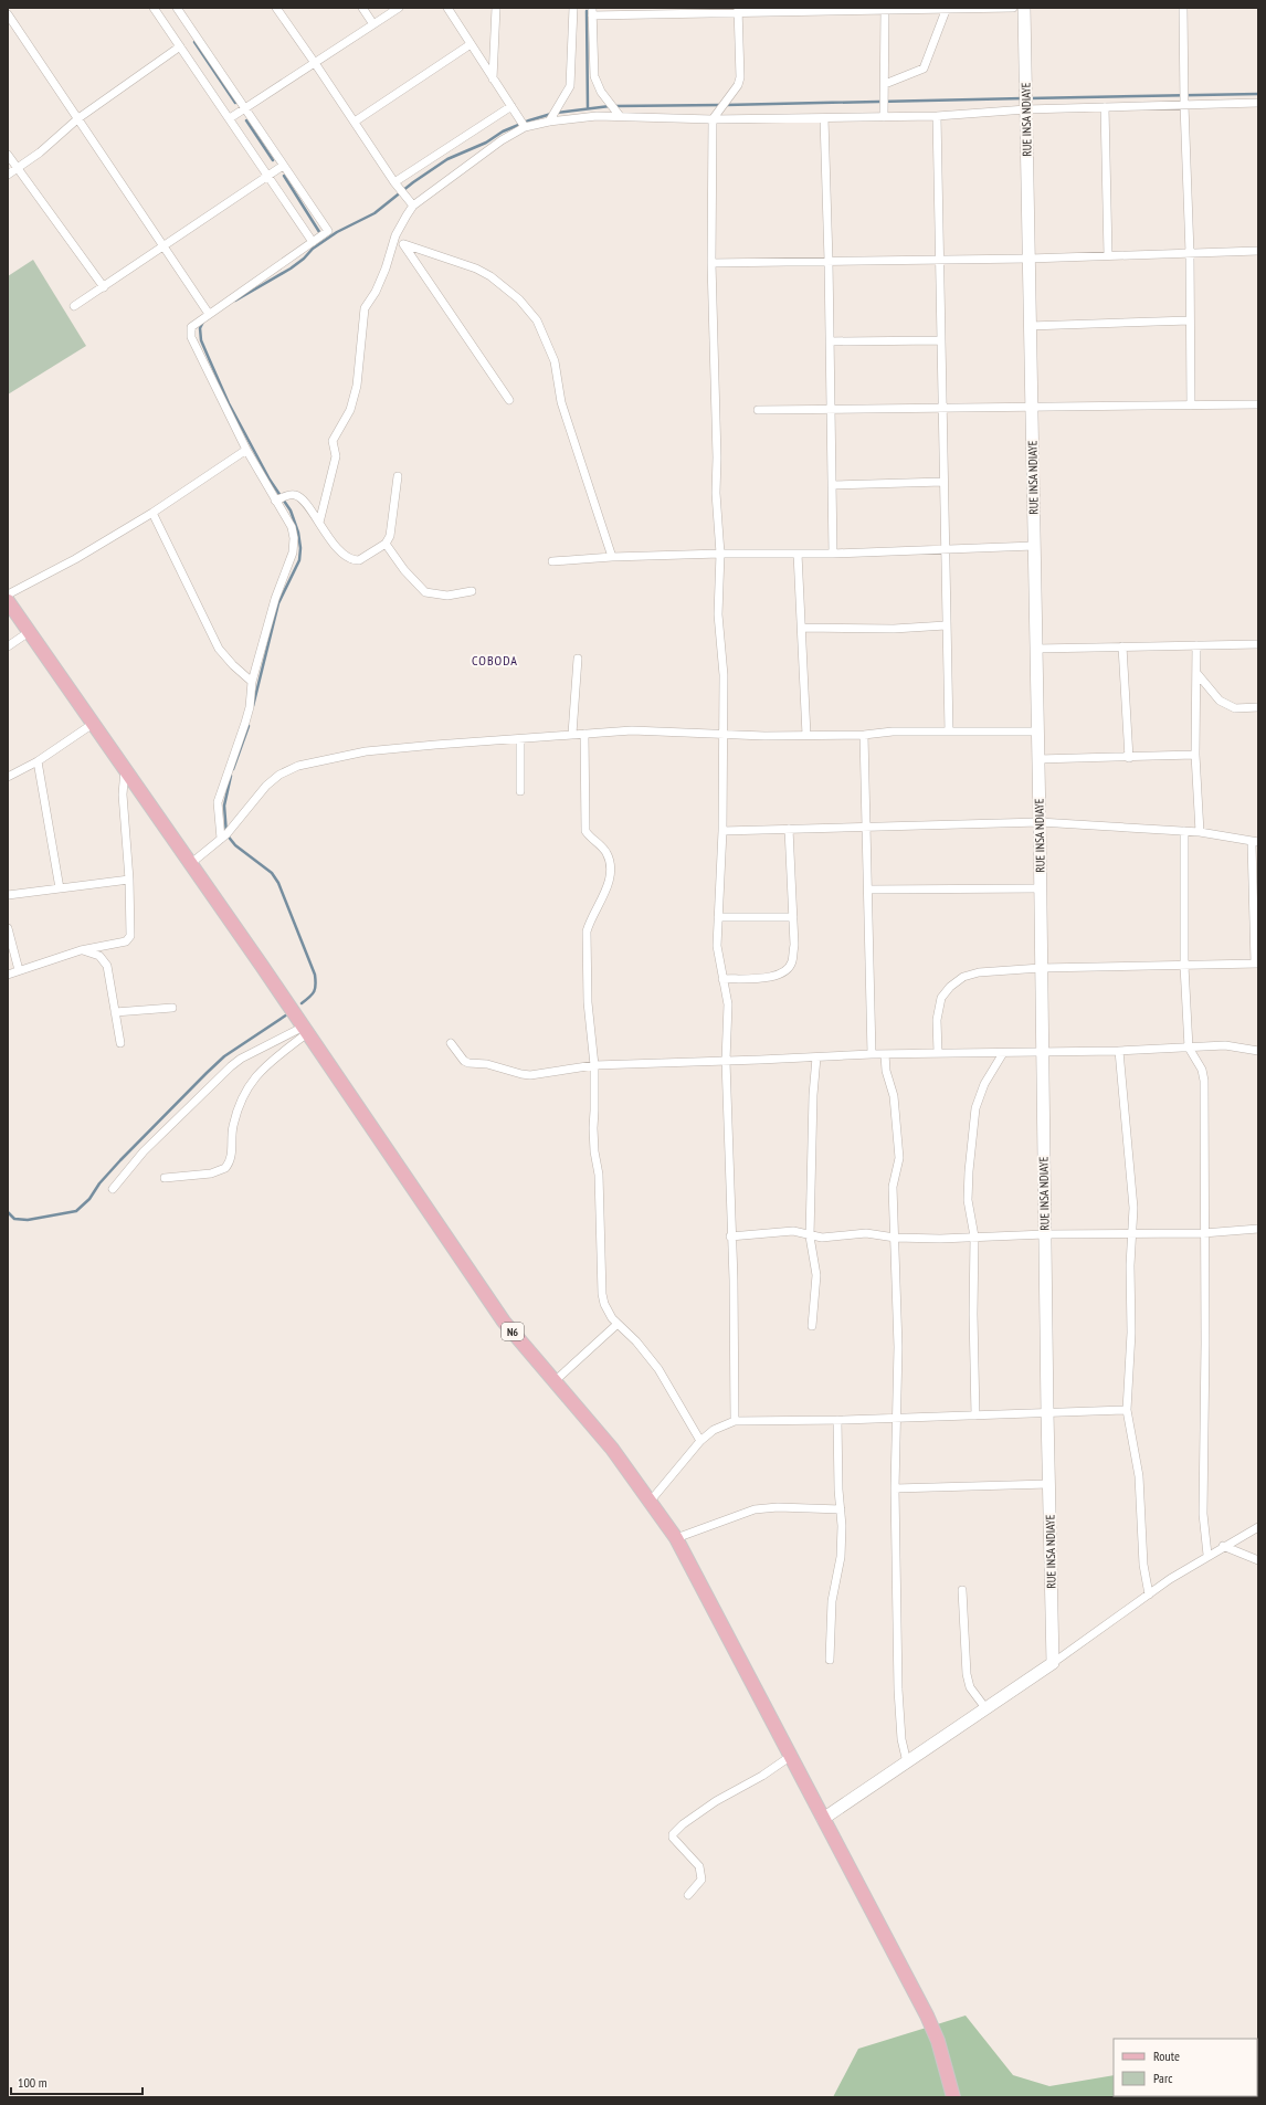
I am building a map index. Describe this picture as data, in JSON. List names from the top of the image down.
{
  "streets": {
    "main road": ["RUE INSA NDIAYE", "N6"]
  },
  "districts": ["COBODA"],
  "legend": ["Route", "Parc"],
  "scale_bar": "100 m"
}
